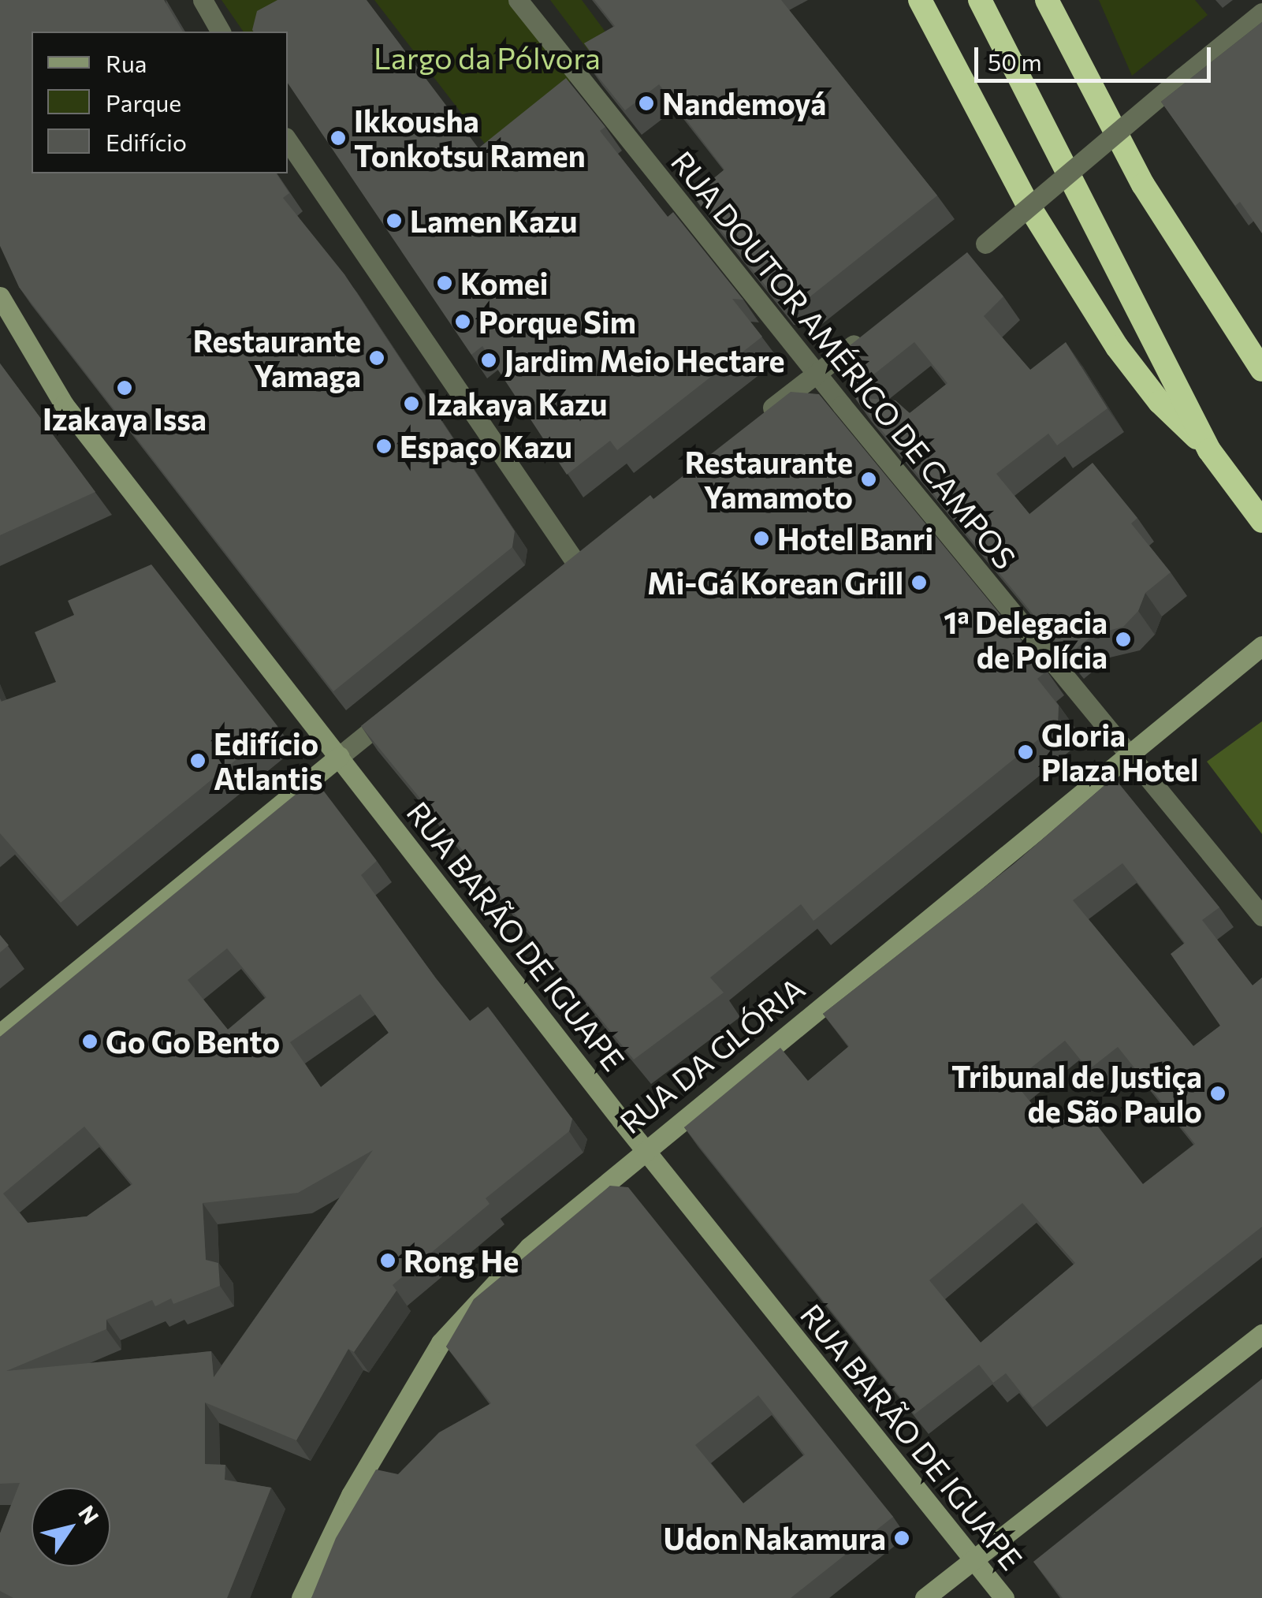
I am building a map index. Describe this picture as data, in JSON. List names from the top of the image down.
{
  "streets": {
    "street": ["RUA DOUTOR AMÉRICO DE CAMPOS", "RUA BARÃO DE IGUAPE", "RUA DA GLÓRIA"]
  },
  "crossings": [
    ["RUA DOUTOR AMÉRICO DE CAMPOS", "RUA DA GLÓRIA"],
    ["RUA BARÃO DE IGUAPE", "RUA DA GLÓRIA"]
  ],
  "parks": ["Largo da Pólvora"],
  "places": [
    "Nandemoyá",
    "Ikkousha Tonkotsu Ramen",
    "Lamen Kazu",
    "Komei",
    "Porque Sim",
    "Restaurante Yamaga",
    "Jardim Meio Hectare",
    "Izakaya Issa",
    "Izakaya Kazu",
    "Espaço Kazu",
    "Restaurante Yamamoto",
    "Hotel Banri",
    "Mi-Gá Korean Grill",
    "1ª Delegacia de Polícia",
    "Gloria Plaza Hotel",
    "Edifício Atlantis",
    "Go Go Bento",
    "Tribunal de Justiça de São Paulo",
    "Rong He",
    "Udon Nakamura"
  ],
  "legend": ["Rua", "Parque", "Edifício"],
  "scale_bar": "50 m",
  "north": "top right"
}
